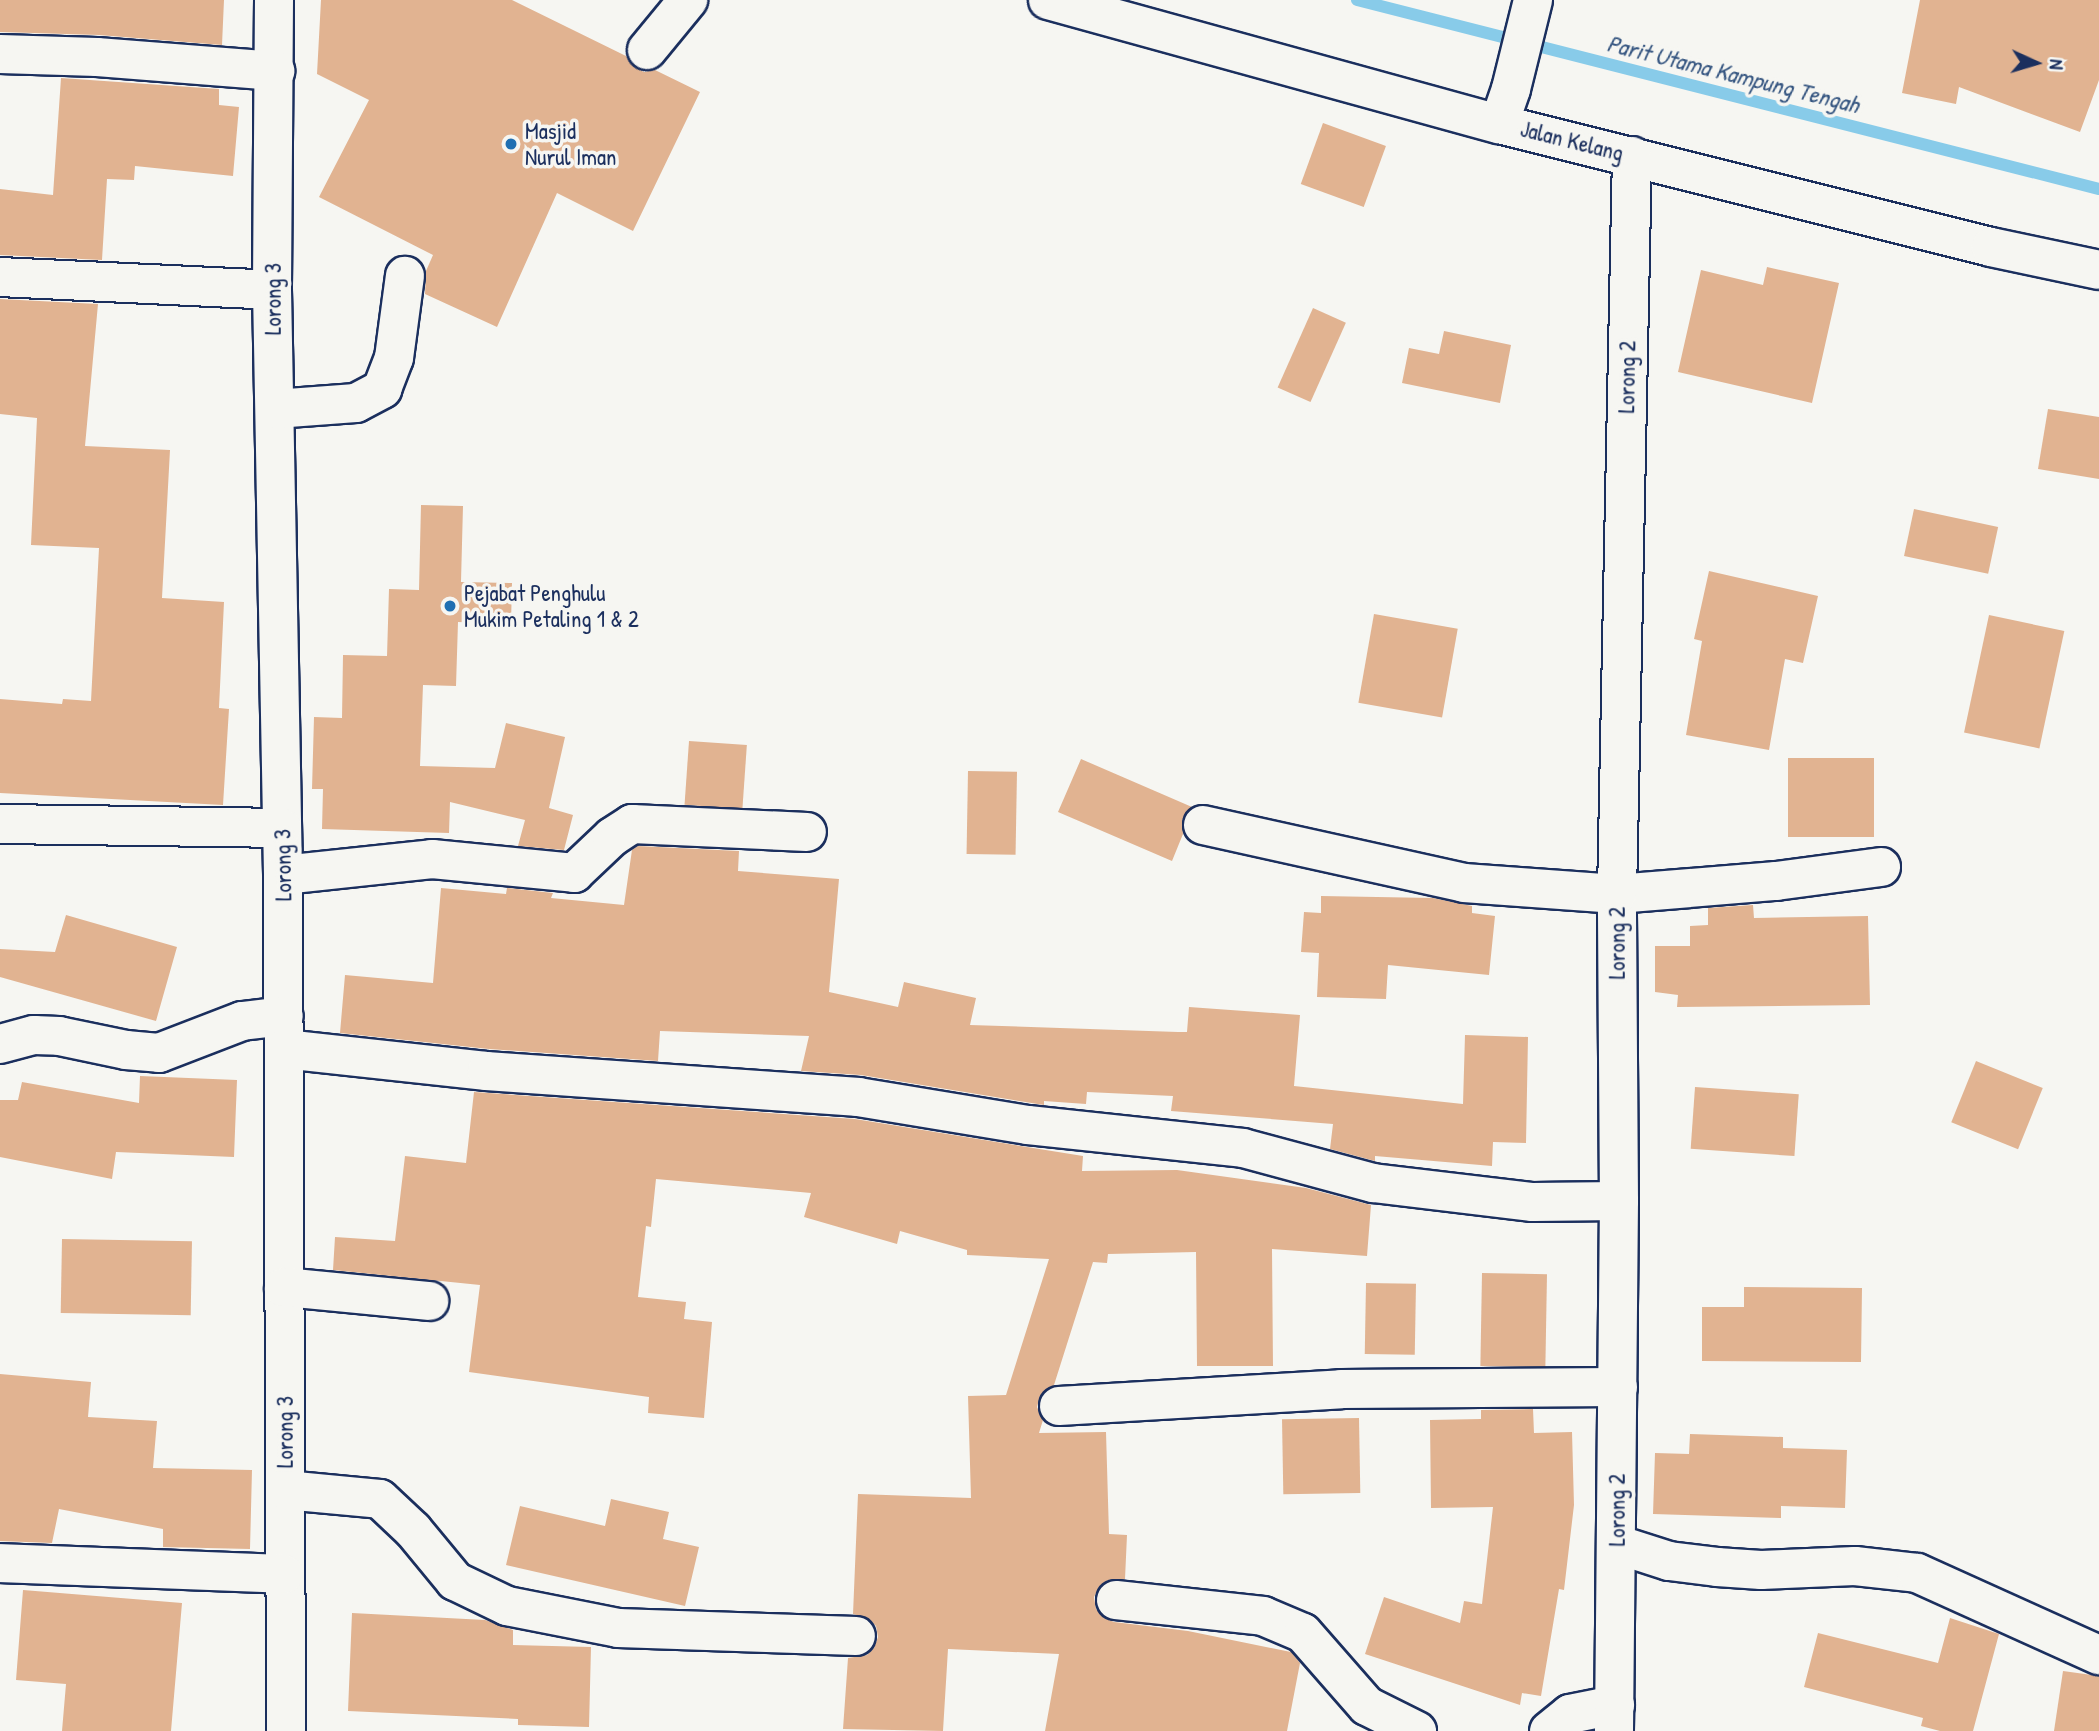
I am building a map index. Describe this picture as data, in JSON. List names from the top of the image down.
{
  "streets": {
    "street": ["Jalan Kelang", "Lorong 3", "Lorong 2"]
  },
  "crossings": [
    ["Jalan Kelang", "Lorong 2"]
  ],
  "water": ["Parit Utama Kampung Tengah"],
  "places": ["Masjid Nurul Iman", "Pejabat Penghulu Mukim Petaling 1 & 2"],
  "north": "right"
}
